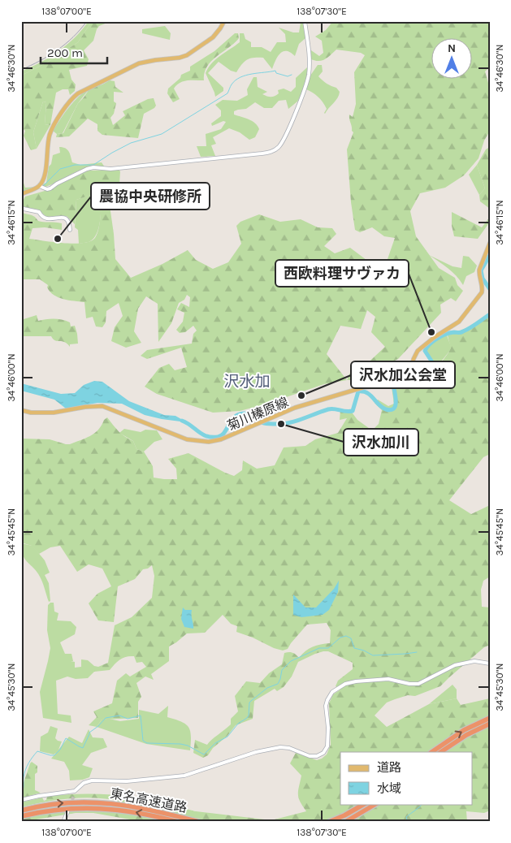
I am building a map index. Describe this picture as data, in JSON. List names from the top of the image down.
{
  "streets": {
    "highway": ["東名高速道路"],
    "main road": ["菊川榛原線"]
  },
  "districts": ["沢水加"],
  "places": [
    "農協中央研修所",
    "西欧料理サヴァカ",
    "沢水加公会堂",
    "沢水加川"
  ],
  "legend": ["道路", "水域"],
  "scale_bar": "200 m",
  "north": "top",
  "coordinates": [
    "138°07'00\"E",
    "138°07'30\"E",
    "34°46'30\"N",
    "34°46'15\"N",
    "34°46'00\"N",
    "34°45'45\"N",
    "34°45'30\"N"
  ]
}
